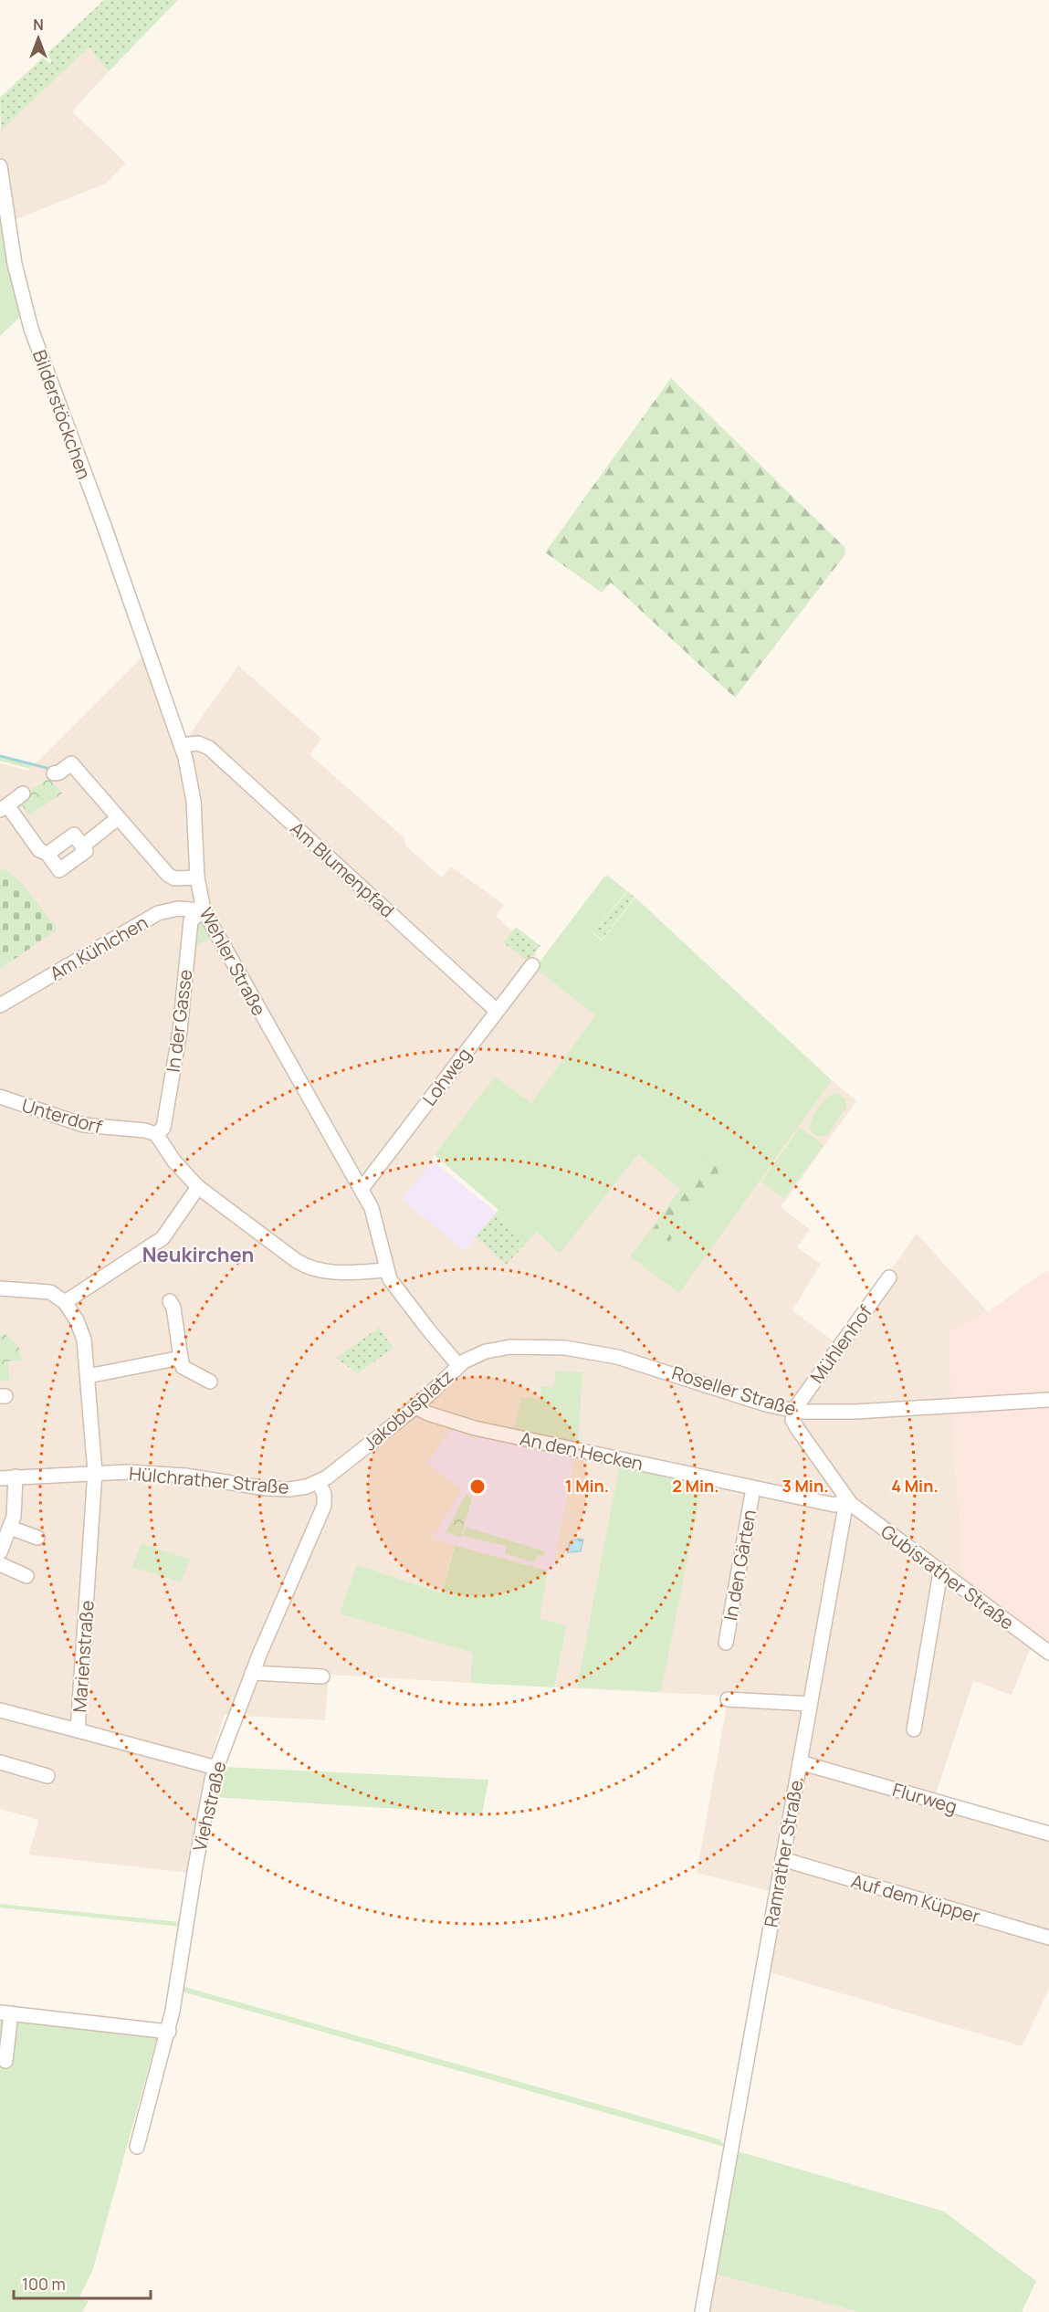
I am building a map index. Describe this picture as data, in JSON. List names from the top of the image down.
{
  "streets": {
    "street": [
      "Bilderstöckchen",
      "Am Blumenpfad",
      "Am Kühlchen",
      "Wehler Straße",
      "In der Gasse",
      "Lohweg",
      "Unterdorf",
      "Mühlenhof",
      "Roseller Straße",
      "Jakobusplatz",
      "An den Hecken",
      "Hülchrather Straße",
      "In den Gärten",
      "Gubisrather Straße",
      "Marienstraße",
      "Flurweg",
      "Viehstraße",
      "Ramrather Straße",
      "Auf dem Küpper"
    ]
  },
  "crossings": [
    ["Bilderstöckchen", "Wehler Straße"],
    ["Am Blumenpfad", "Wehler Straße"],
    ["Am Blumenpfad", "Lohweg"],
    ["Am Kühlchen", "Wehler Straße"],
    ["Am Kühlchen", "In der Gasse"],
    ["Wehler Straße", "In der Gasse"],
    ["Wehler Straße", "Lohweg"],
    ["Wehler Straße", "Jakobusplatz"],
    ["In der Gasse", "Unterdorf"],
    ["Mühlenhof", "Roseller Straße"],
    ["Roseller Straße", "Jakobusplatz"],
    ["Jakobusplatz", "An den Hecken"],
    ["Jakobusplatz", "Hülchrather Straße"],
    ["Jakobusplatz", "Viehstraße"],
    ["An den Hecken", "In den Gärten"],
    ["An den Hecken", "Gubisrather Straße"],
    ["An den Hecken", "Ramrather Straße"],
    ["Hülchrather Straße", "Marienstraße"],
    ["Hülchrather Straße", "Viehstraße"],
    ["Gubisrather Straße", "Ramrather Straße"],
    ["Marienstraße", "Viehstraße"],
    ["Flurweg", "Ramrather Straße"],
    ["Ramrather Straße", "Auf dem Küpper"]
  ],
  "districts": ["Neukirchen"],
  "scale_bar": "100 m",
  "north": "top",
  "rings": [
    "1 Min.",
    "2 Min.",
    "3 Min.",
    "4 Min."
  ]
}
